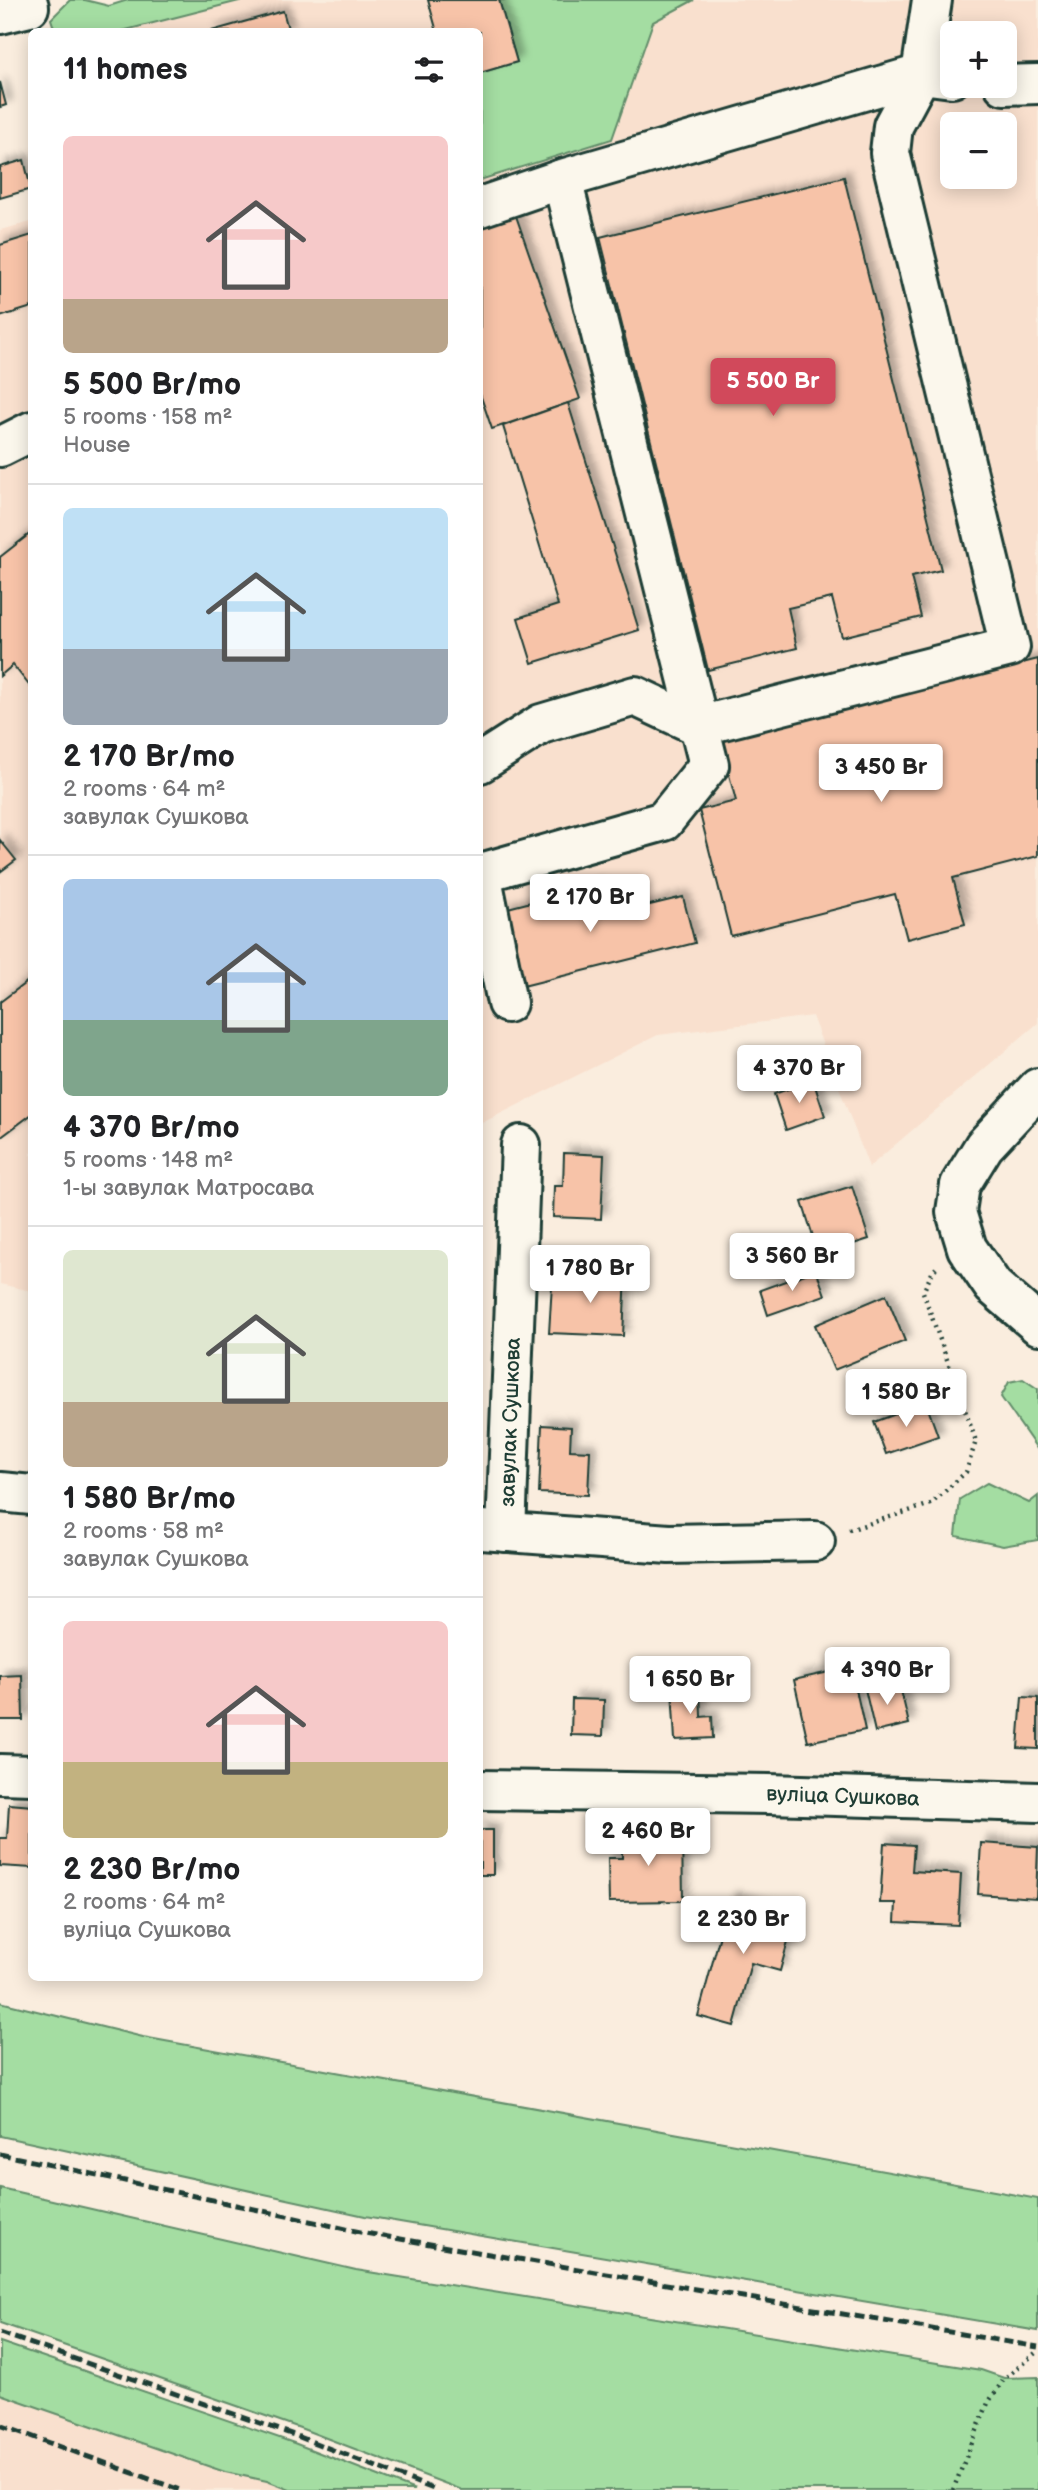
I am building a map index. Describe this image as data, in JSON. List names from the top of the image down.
{
  "streets": {
    "street": ["завулак Сушкова", "вуліца Сушкова"]
  },
  "page": {
    "map_buttons": ["+", "−"],
    "heading": "11 homes",
    "list": [
      {
        "name": "5 500 Br/mo",
        "note": "5 rooms · 158 m² · House"
      },
      {
        "name": "2 170 Br/mo",
        "note": "2 rooms · 64 m² · завулак Сушкова"
      },
      {
        "name": "4 370 Br/mo",
        "note": "5 rooms · 148 m² · 1-ы завулак Матросава"
      },
      {
        "name": "1 580 Br/mo",
        "note": "2 rooms · 58 m² · завулак Сушкова"
      },
      {
        "name": "2 230 Br/mo",
        "note": "2 rooms · 64 m² · вуліца Сушкова"
      }
    ],
    "price": [
      "5 500 Br",
      "3 450 Br",
      "2 170 Br",
      "4 370 Br",
      "3 560 Br",
      "1 780 Br",
      "1 580 Br",
      "4 390 Br",
      "1 650 Br",
      "2 460 Br",
      "2 230 Br"
    ]
  }
}
